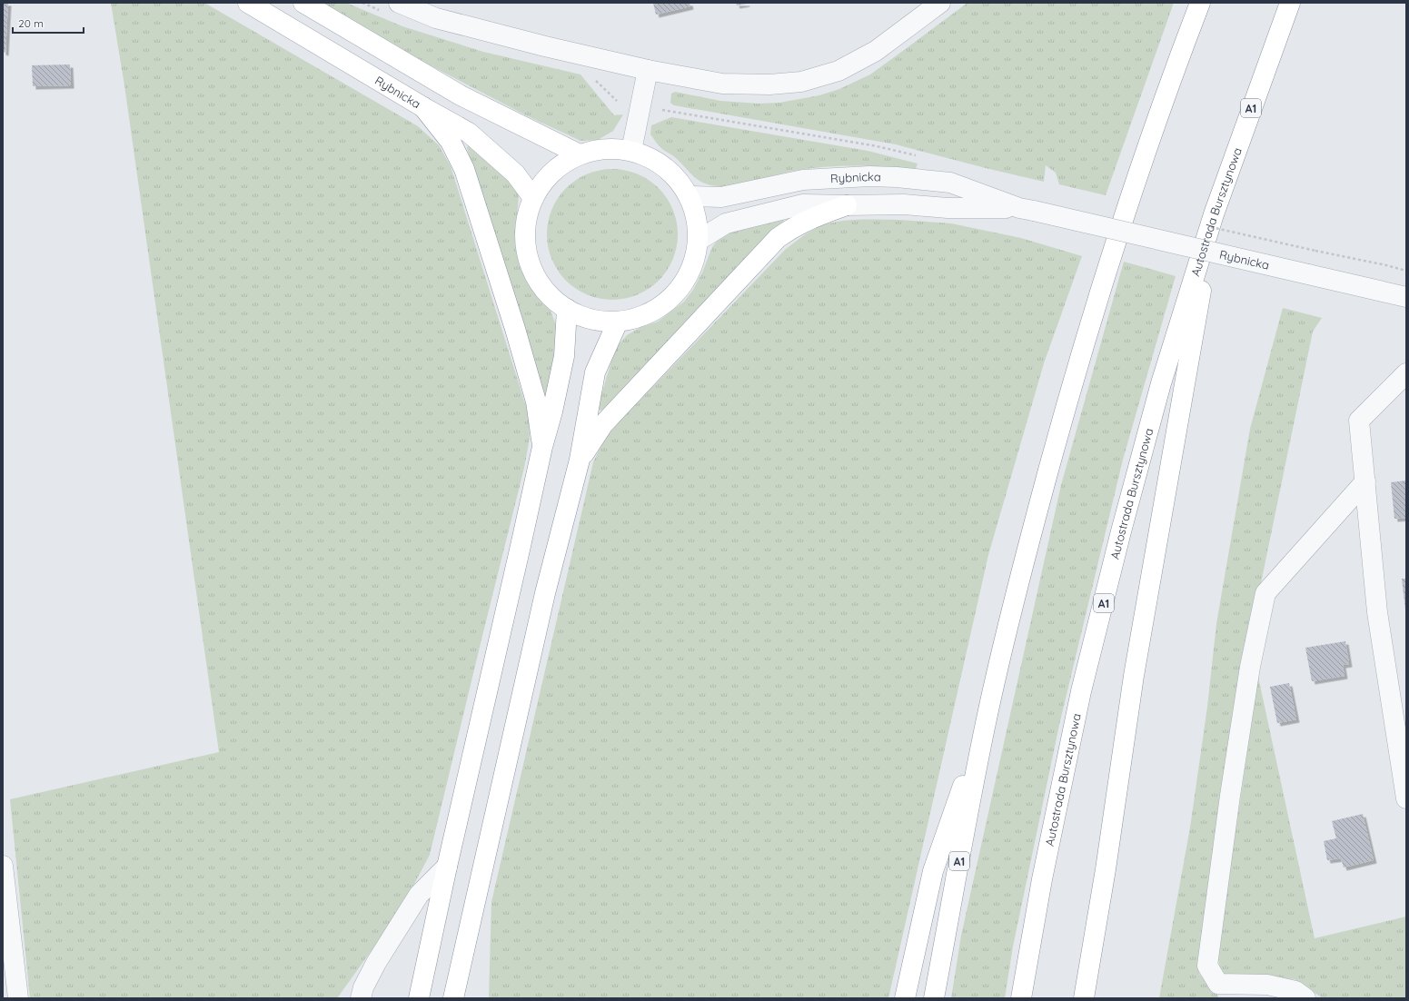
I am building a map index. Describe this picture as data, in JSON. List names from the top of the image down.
{
  "streets": {
    "main road": ["Rybnicka", "A1", "Autostrada Bursztynowa"]
  },
  "scale_bar": "20 m"
}
